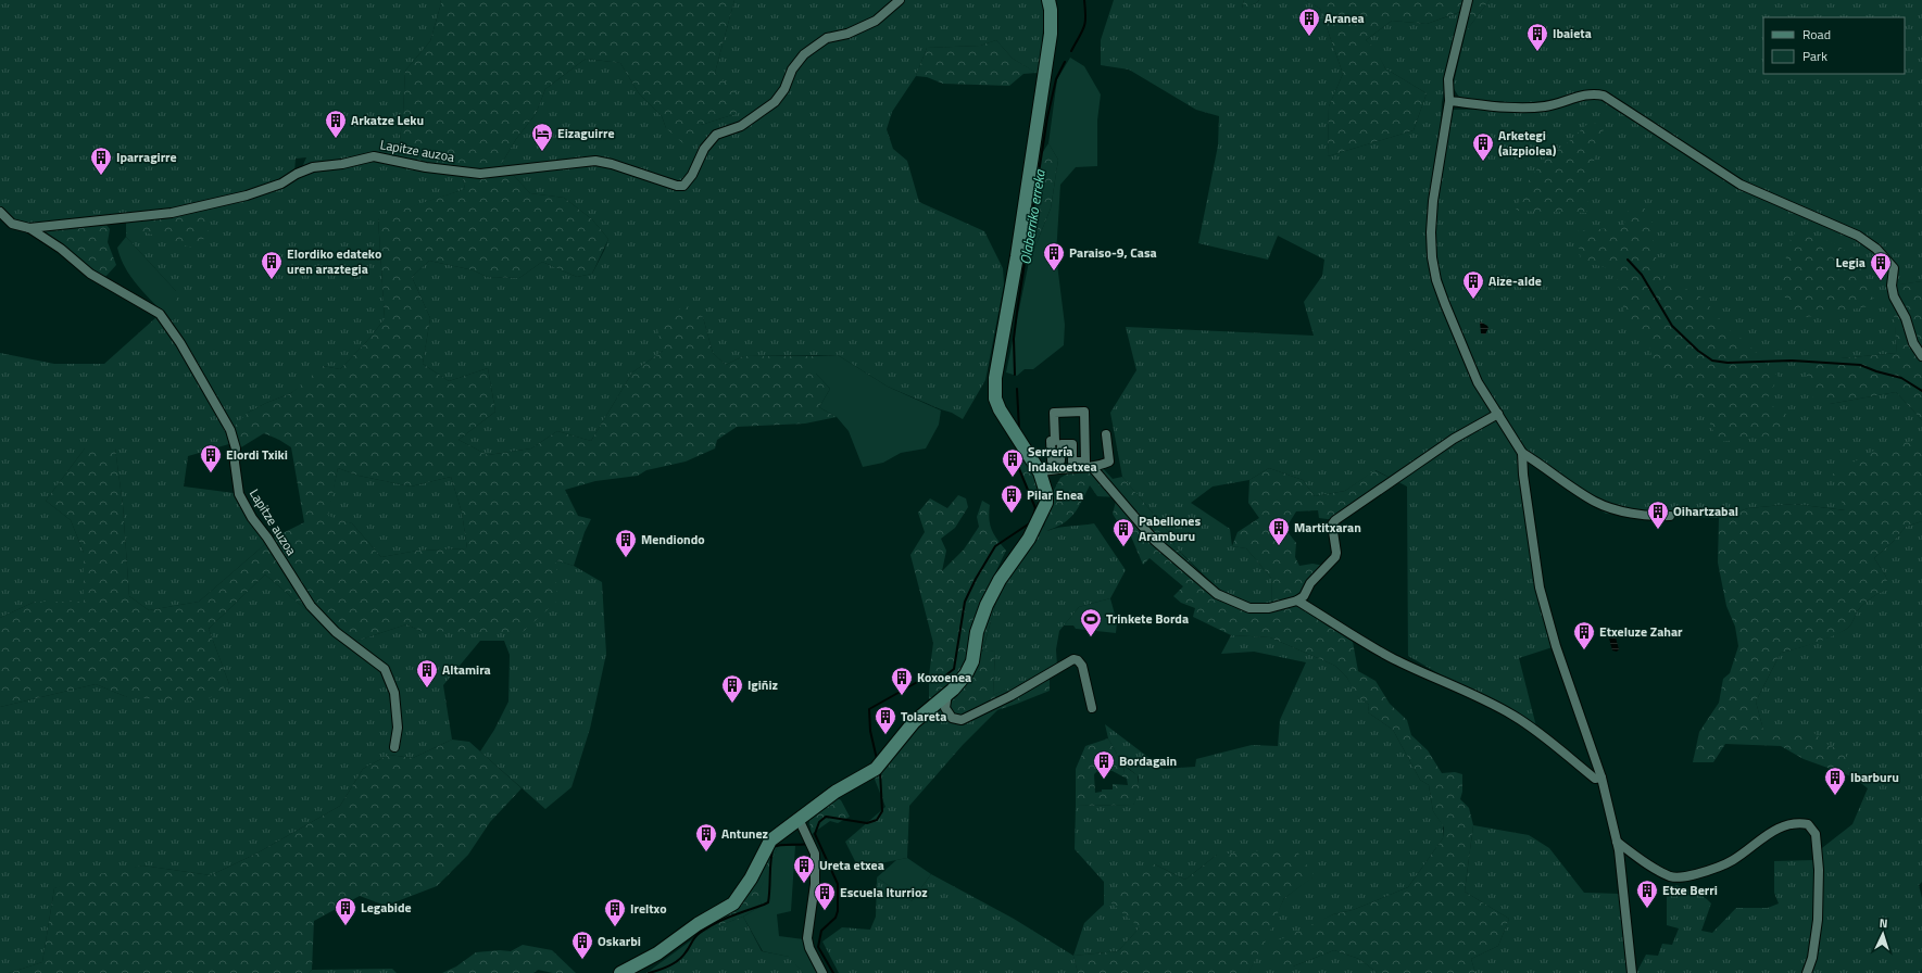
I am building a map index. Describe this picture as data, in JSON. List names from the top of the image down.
{
  "streets": {
    "street": ["Lapitze auzoa"]
  },
  "water": ["Olaberriko erreka"],
  "places": {
    "building": [
      "Aranea",
      "Ibaieta",
      "Arkatze Leku",
      "Arketegi (aizpiolea)",
      "Iparragirre",
      "Paraiso-9, Casa",
      "Elordiko edateko uren araztegia",
      "Legia",
      "Aize-alde",
      "Elordi Txiki",
      "Serrería Indakoetxea",
      "Pilar Enea",
      "Oihartzabal",
      "Martitxaran",
      "Pabellones Aramburu",
      "Mendiondo",
      "Etxeluze Zahar",
      "Altamira",
      "Koxoenea",
      "Igiñiz",
      "Tolareta",
      "Bordagain",
      "Ibarburu",
      "Antunez",
      "Ureta etxea",
      "Etxe Berri",
      "Escuela Iturrioz",
      "Legabide",
      "Ireltxo",
      "Oskarbi"
    ],
    "hotel": ["Eizaguirre"],
    "sports": ["Trinkete Borda"]
  },
  "legend": ["Road", "Park"],
  "north": "top"
}
